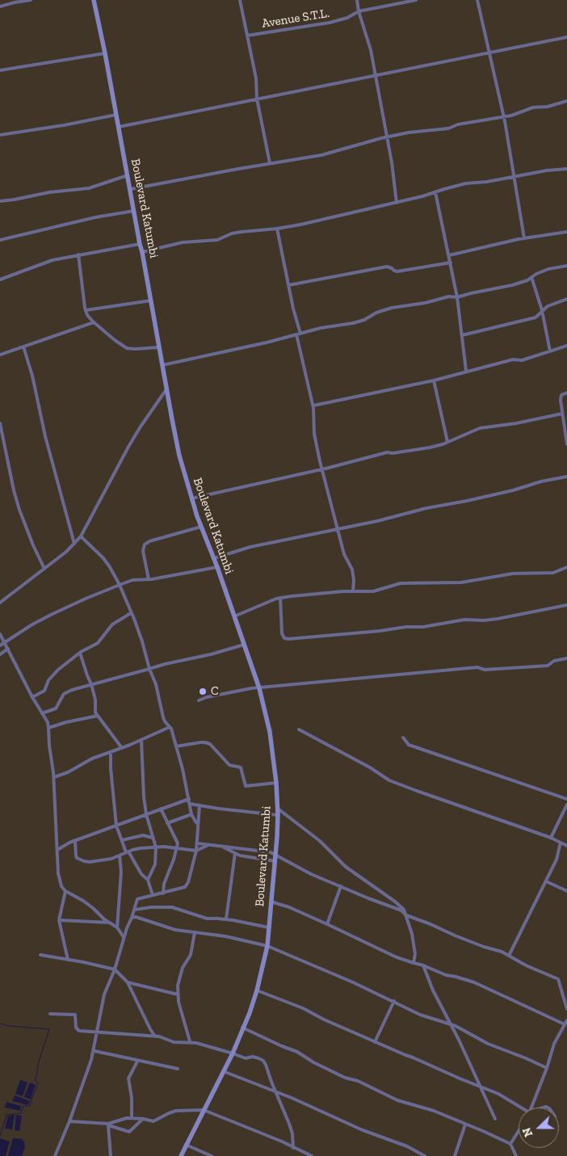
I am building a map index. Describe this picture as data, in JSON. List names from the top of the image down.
{
  "streets": {
    "street": ["Avenue S.T.L.", "Boulevard Katumbi"]
  },
  "places": ["C"],
  "north": "left"
}
